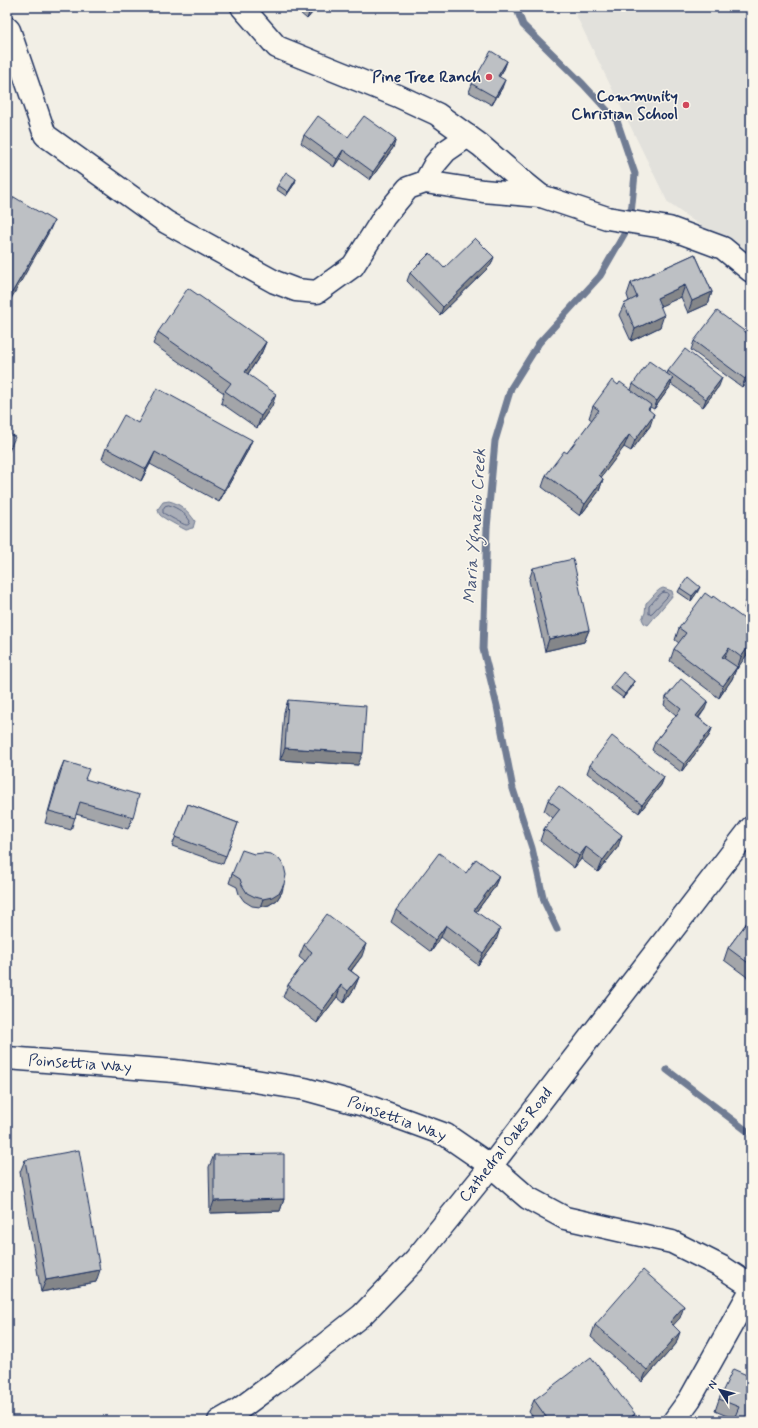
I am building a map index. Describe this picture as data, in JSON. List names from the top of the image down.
{
  "streets": {
    "street": ["Poinsettia Way", "Cathedral Oaks Road"]
  },
  "crossings": [
    ["Poinsettia Way", "Cathedral Oaks Road"]
  ],
  "water": ["Maria Ygnacio Creek"],
  "places": ["Pine Tree Ranch", "Community Christian School"],
  "north": "top left"
}
